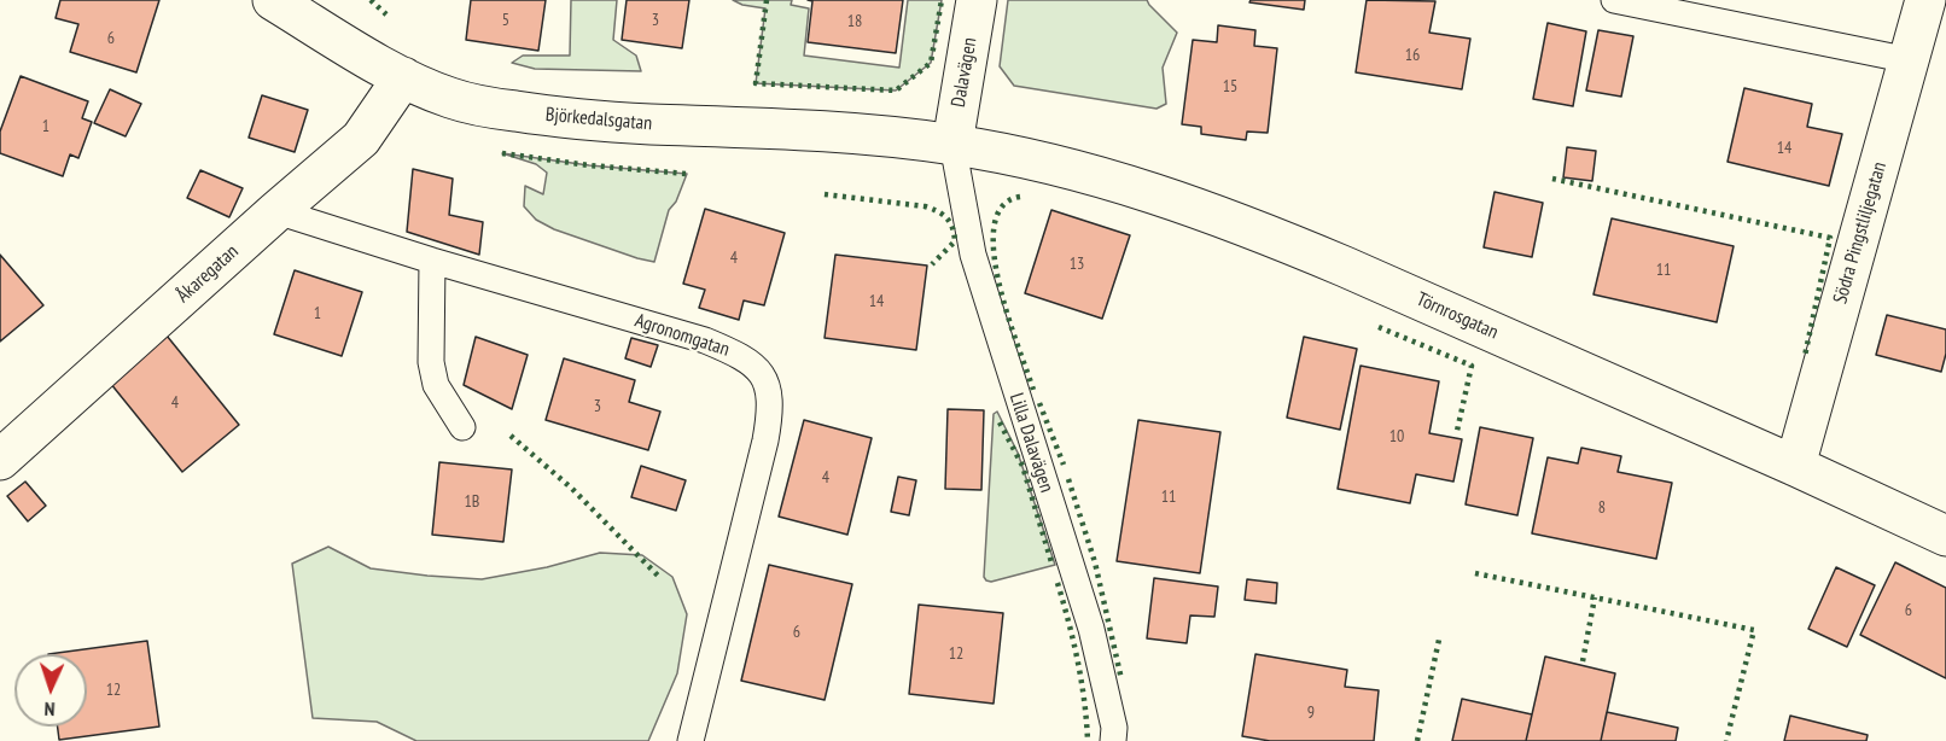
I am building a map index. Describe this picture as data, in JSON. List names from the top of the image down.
{
  "streets": {
    "street": [
      "Dalavägen",
      "Björkedalsgatan",
      "Södra Pingstliljegatan",
      "Åkaregatan",
      "Törnrosgatan"
    ],
    "lane": ["Agronomgatan", "Lilla Dalavägen"]
  },
  "crossings": [
    ["Dalavägen", "Björkedalsgatan"],
    ["Dalavägen", "Törnrosgatan"],
    ["Dalavägen", "Lilla Dalavägen"],
    ["Björkedalsgatan", "Åkaregatan"],
    ["Björkedalsgatan", "Törnrosgatan"],
    ["Björkedalsgatan", "Lilla Dalavägen"],
    ["Södra Pingstliljegatan", "Törnrosgatan"],
    ["Åkaregatan", "Agronomgatan"],
    ["Törnrosgatan", "Lilla Dalavägen"]
  ],
  "house_numbers": [
    "5",
    "3",
    "18",
    "6",
    "16",
    "15",
    "1",
    "14",
    "4",
    "13",
    "11",
    "14",
    "1",
    "4",
    "3",
    "10",
    "4",
    "11",
    "1B",
    "8",
    "6",
    "6",
    "12",
    "12",
    "9"
  ],
  "north": "bottom"
}
